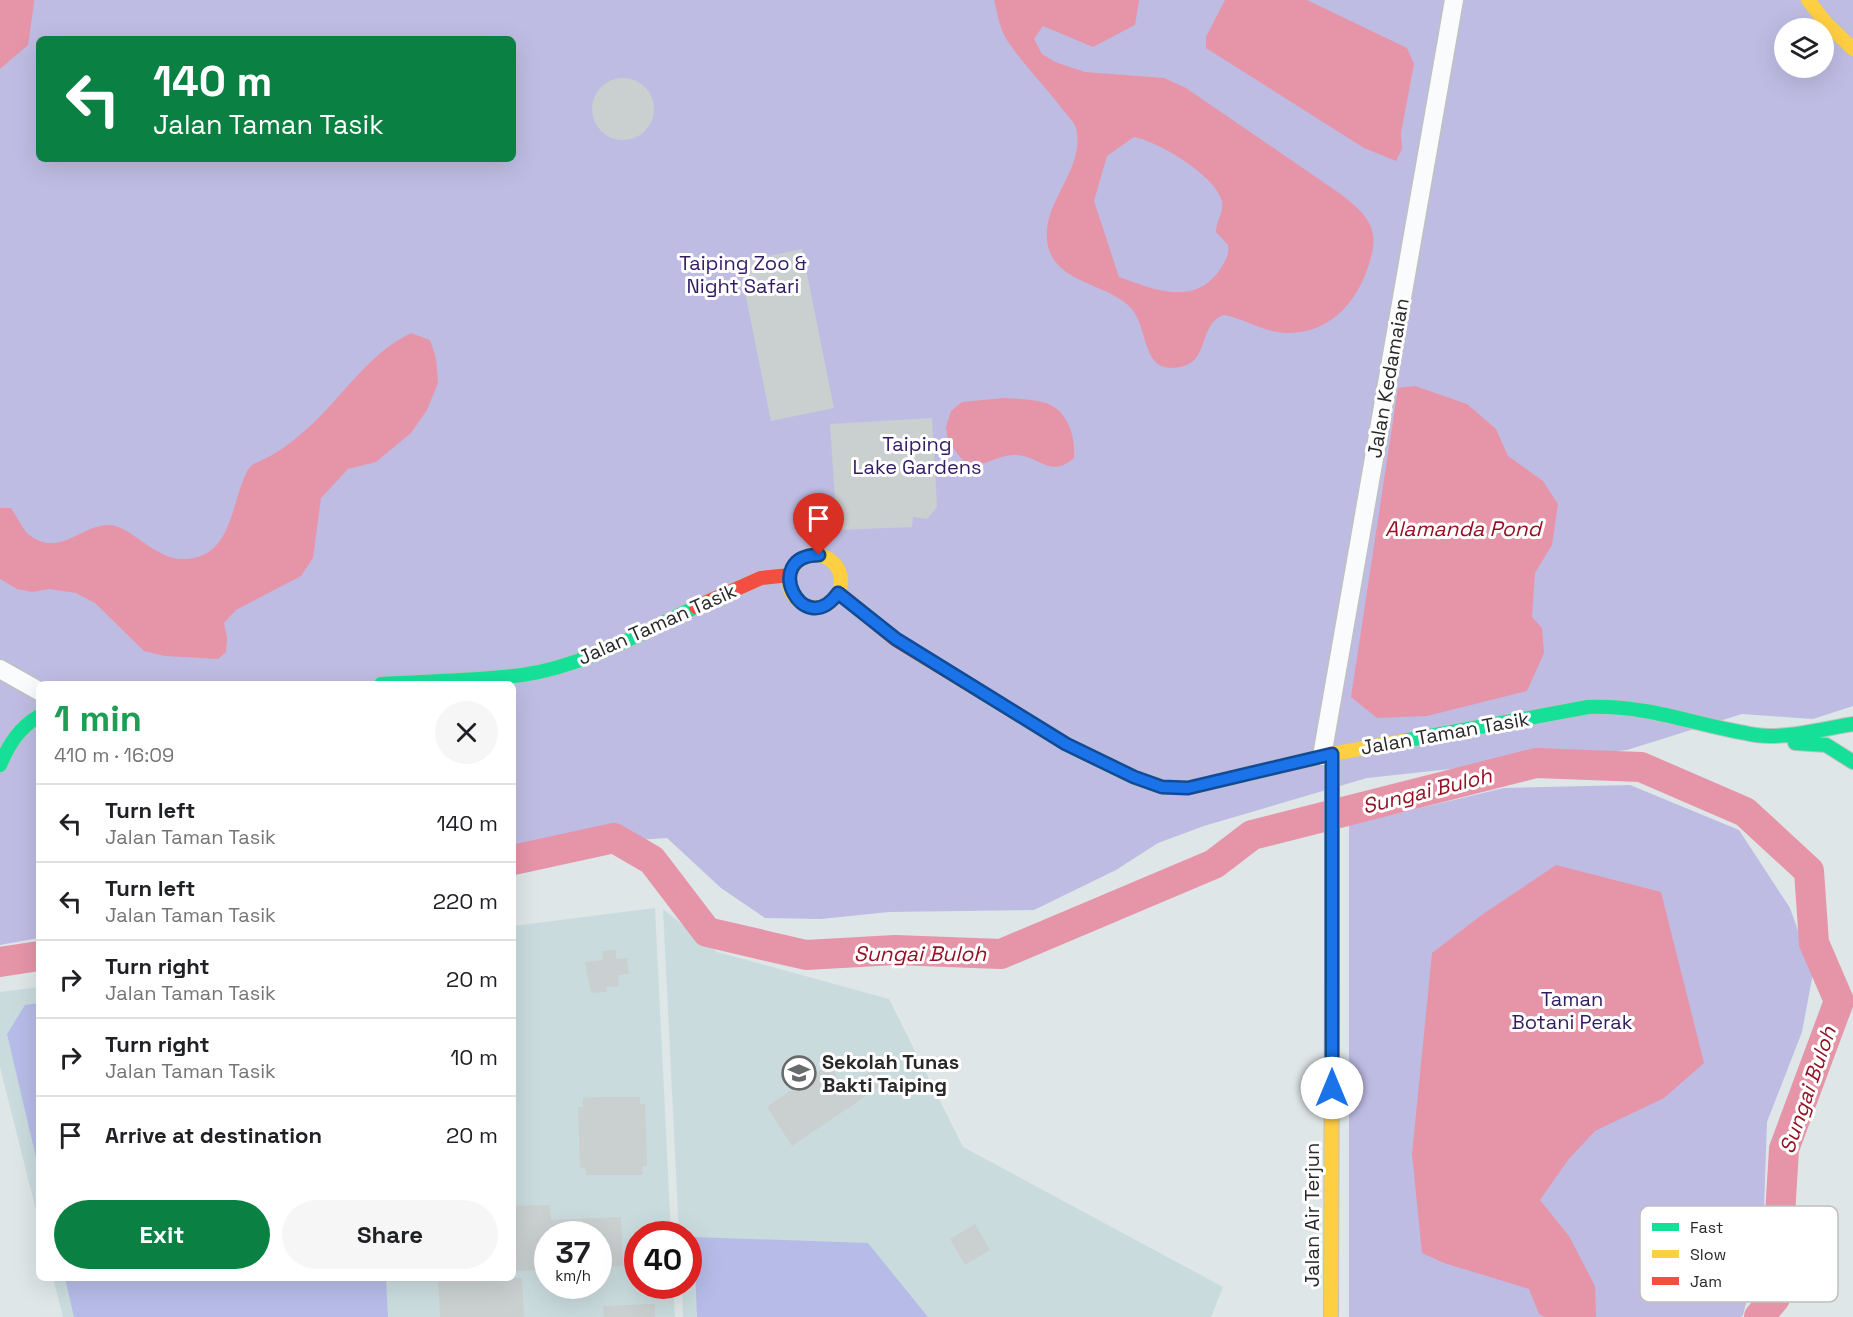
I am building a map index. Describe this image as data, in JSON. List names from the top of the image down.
{
  "streets": {
    "street": ["Jalan Kedamaian", "Jalan Taman Tasik", "Jalan Air Terjun"]
  },
  "crossings": [
    ["Jalan Kedamaian", "Jalan Taman Tasik"],
    ["Jalan Kedamaian", "Jalan Air Terjun"],
    ["Jalan Taman Tasik", "Jalan Air Terjun"]
  ],
  "water": ["Alamanda Pond", "Sungai Buloh"],
  "parks": ["Taiping Zoo & Night Safari", "Taiping Lake Gardens", "Taman Botani Perak"],
  "places": {
    "school or university": ["Sekolah Tunas Bakti Taiping"]
  },
  "legend": ["Fast", "Slow", "Jam"],
  "page": {
    "turn": ["140 m", "Jalan Taman Tasik"],
    "heading": ["1 min", "410 m · 16:09"],
    "list": [
      {
        "name": "Turn left",
        "note": "Jalan Taman Tasik",
        "value": "140 m"
      },
      {
        "name": "Turn left",
        "note": "Jalan Taman Tasik",
        "value": "220 m"
      },
      {
        "name": "Turn right",
        "note": "Jalan Taman Tasik",
        "value": "20 m"
      },
      {
        "name": "Turn right",
        "note": "Jalan Taman Tasik",
        "value": "10 m"
      },
      {
        "name": "Arrive at destination",
        "value": "20 m"
      }
    ],
    "buttons": ["Exit", "Share"],
    "speed": "37 km/h",
    "limit": "40"
  }
}
